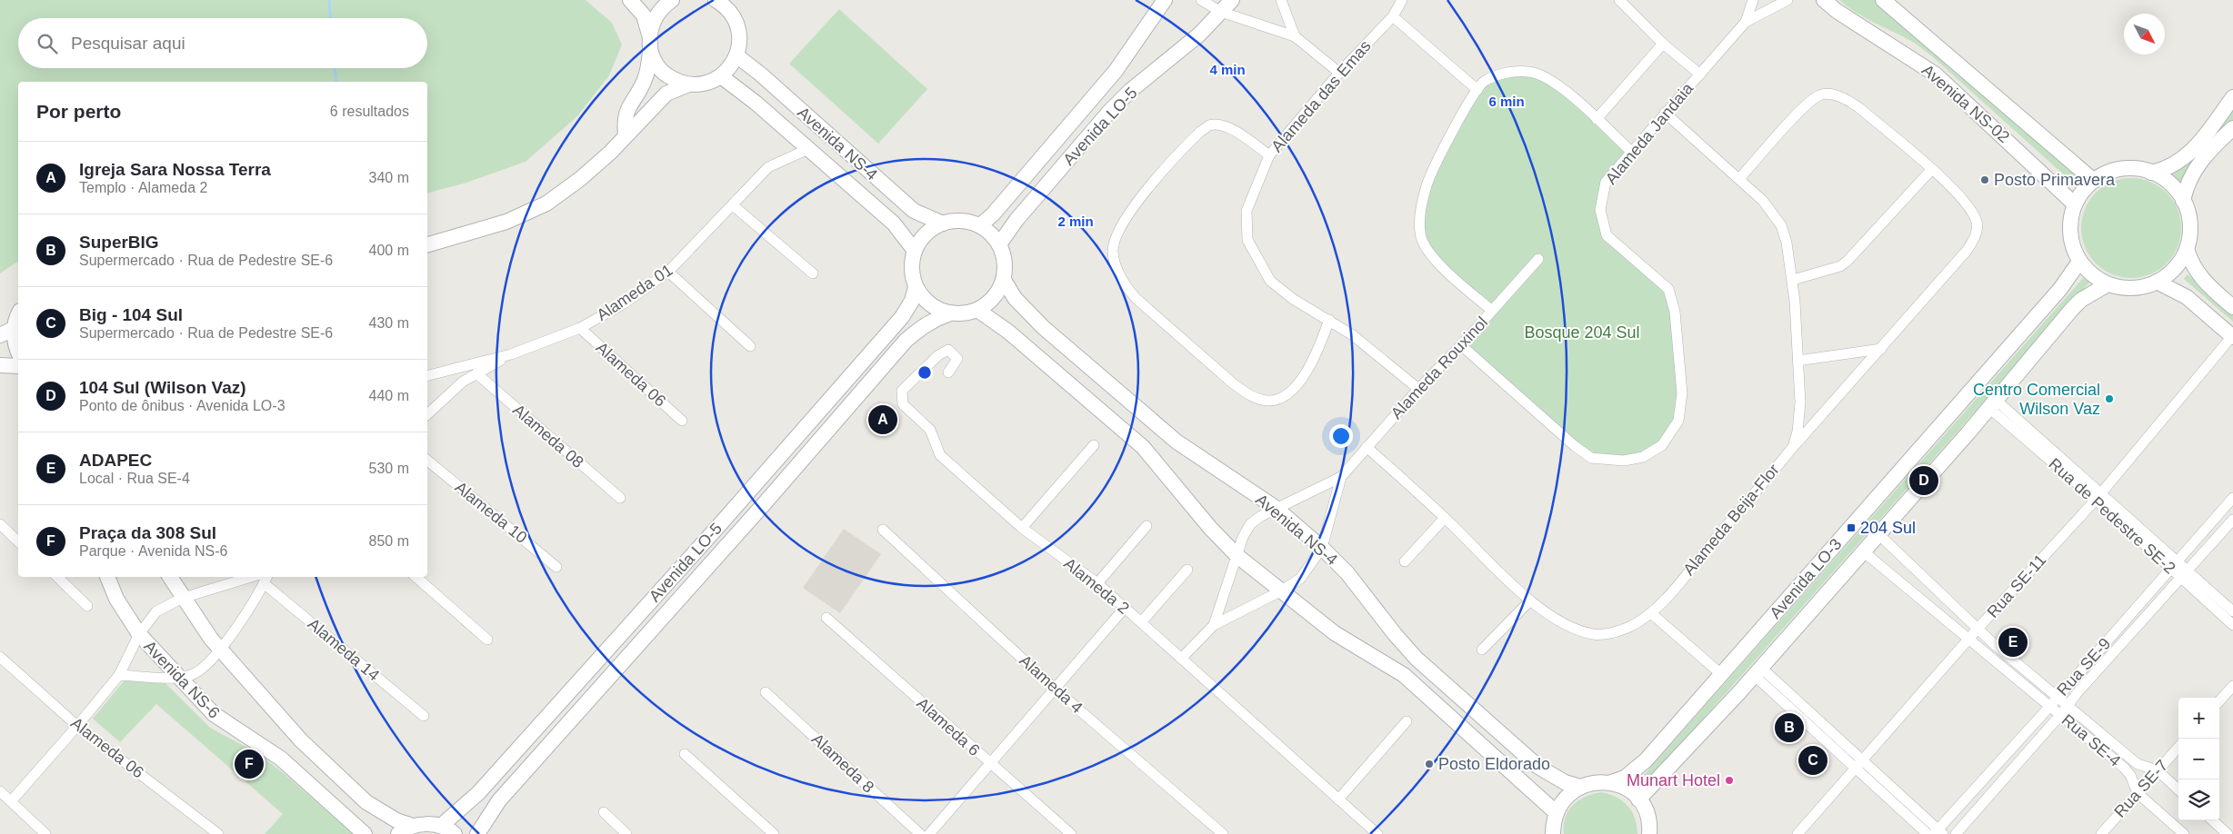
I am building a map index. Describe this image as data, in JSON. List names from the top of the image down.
{
  "streets": {
    "street": [
      "Alameda das Emas",
      "Avenida NS-02",
      "Avenida LO-5",
      "Alameda Jandaia",
      "Avenida NS-4",
      "Alameda 01",
      "Alameda Rouxinol",
      "Alameda 06",
      "Alameda 08",
      "Alameda 10",
      "Rua de Pedestre SE-2",
      "Alameda Beija-Flor",
      "Avenida LO-3",
      "Alameda 2",
      "Rua SE-11",
      "Alameda 14",
      "Rua SE-9",
      "Avenida NS-6",
      "Alameda 4",
      "Alameda 6",
      "Rua SE-4",
      "Alameda 8",
      "Rua SE-7"
    ]
  },
  "crossings": [
    ["Alameda das Emas", "Alameda Rouxinol"],
    ["Avenida NS-02", "Avenida LO-3"],
    ["Avenida LO-5", "Avenida NS-4"],
    ["Alameda Jandaia", "Alameda Rouxinol"],
    ["Alameda Jandaia", "Alameda Beija-Flor"],
    ["Avenida NS-4", "Alameda 01"],
    ["Alameda 01", "Alameda 06"],
    ["Alameda Rouxinol", "Alameda Beija-Flor"],
    ["Rua de Pedestre SE-2", "Avenida LO-3"],
    ["Rua de Pedestre SE-2", "Rua SE-11"],
    ["Rua de Pedestre SE-2", "Rua SE-9"],
    ["Avenida LO-3", "Rua SE-4"],
    ["Rua SE-11", "Rua SE-4"],
    ["Rua SE-9", "Rua SE-4"],
    ["Rua SE-4", "Rua SE-7"]
  ],
  "parks": ["Bosque 204 Sul"],
  "places": {
    "other": [
      "Posto Primavera",
      "Centro Comercial Wilson Vaz",
      "Posto Eldorado",
      "Munart Hotel"
    ],
    "transit": ["204 Sul"]
  },
  "north": "bottom right",
  "page": {
    "search": "Pesquisar aqui",
    "heading": ["Por perto", "6 resultados"],
    "list": [
      {
        "mark": "A",
        "name": "Igreja Sara Nossa Terra",
        "note": "Templo · Alameda 2",
        "value": "340 m"
      },
      {
        "mark": "B",
        "name": "SuperBIG",
        "note": "Supermercado · Rua de Pedestre SE-6",
        "value": "400 m"
      },
      {
        "mark": "C",
        "name": "Big - 104 Sul",
        "note": "Supermercado · Rua de Pedestre SE-6",
        "value": "430 m"
      },
      {
        "mark": "D",
        "name": "104 Sul (Wilson Vaz)",
        "note": "Ponto de ônibus · Avenida LO-3",
        "value": "440 m"
      },
      {
        "mark": "E",
        "name": "ADAPEC",
        "note": "Local · Rua SE-4",
        "value": "530 m"
      },
      {
        "mark": "F",
        "name": "Praça da 308 Sul",
        "note": "Parque · Avenida NS-6",
        "value": "850 m"
      }
    ],
    "pins": [
      "A",
      "D",
      "E",
      "B",
      "C",
      "F"
    ],
    "map_buttons": ["+", "−"]
  },
  "rings": ["4 min", "6 min", "2 min"]
}
